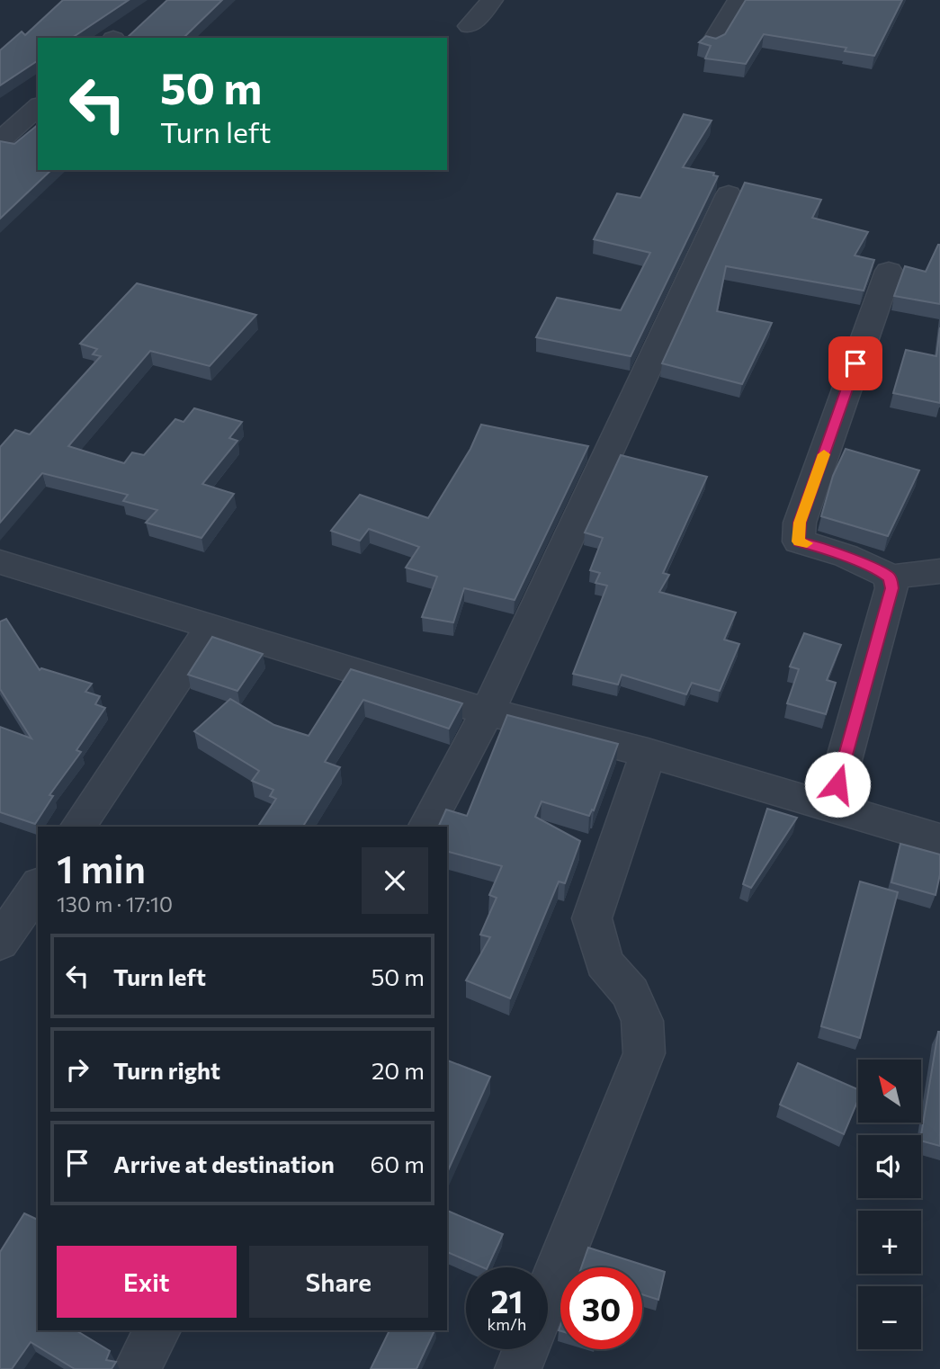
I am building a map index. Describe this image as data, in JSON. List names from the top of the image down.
{
  "north": "top left",
  "page": {
    "turn": ["50 m", "Turn left"],
    "heading": ["1 min", "130 m · 17:10"],
    "list": [
      {
        "name": "Turn left",
        "value": "50 m"
      },
      {
        "name": "Turn right",
        "value": "20 m"
      },
      {
        "name": "Arrive at destination",
        "value": "60 m"
      }
    ],
    "map_buttons": ["+", "−"],
    "buttons": ["Exit", "Share"],
    "speed": "21 km/h",
    "limit": "30"
  }
}
